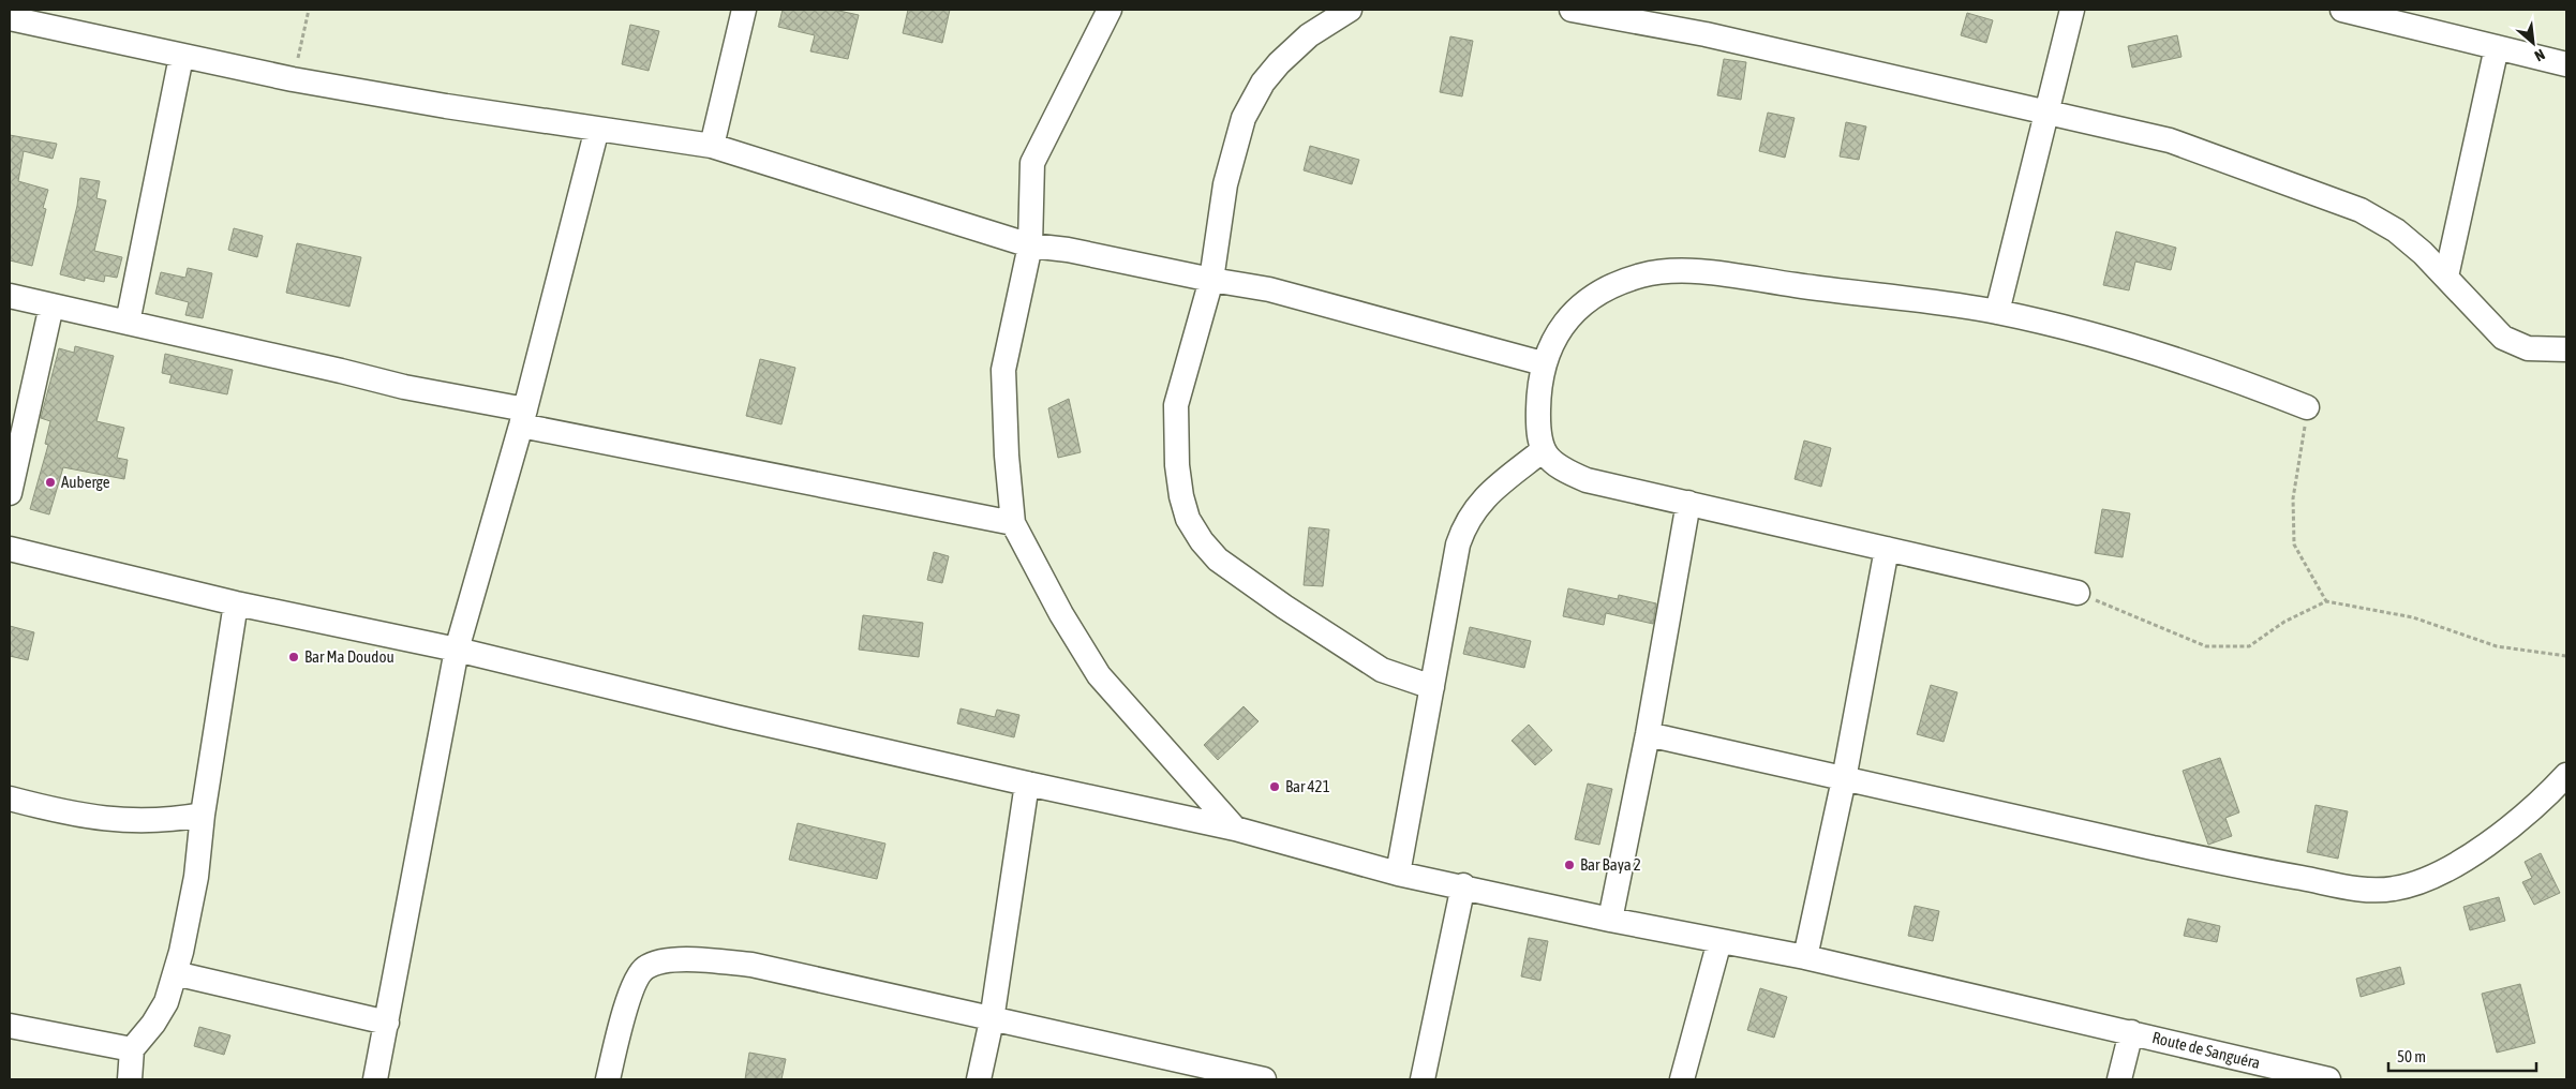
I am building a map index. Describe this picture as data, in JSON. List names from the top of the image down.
{
  "streets": {
    "street": ["Route de Sanguéra"]
  },
  "places": [
    "Auberge",
    "Bar Ma Doudou",
    "Bar 421",
    "Bar Baya 2"
  ],
  "scale_bar": "50 m",
  "north": "bottom right"
}
